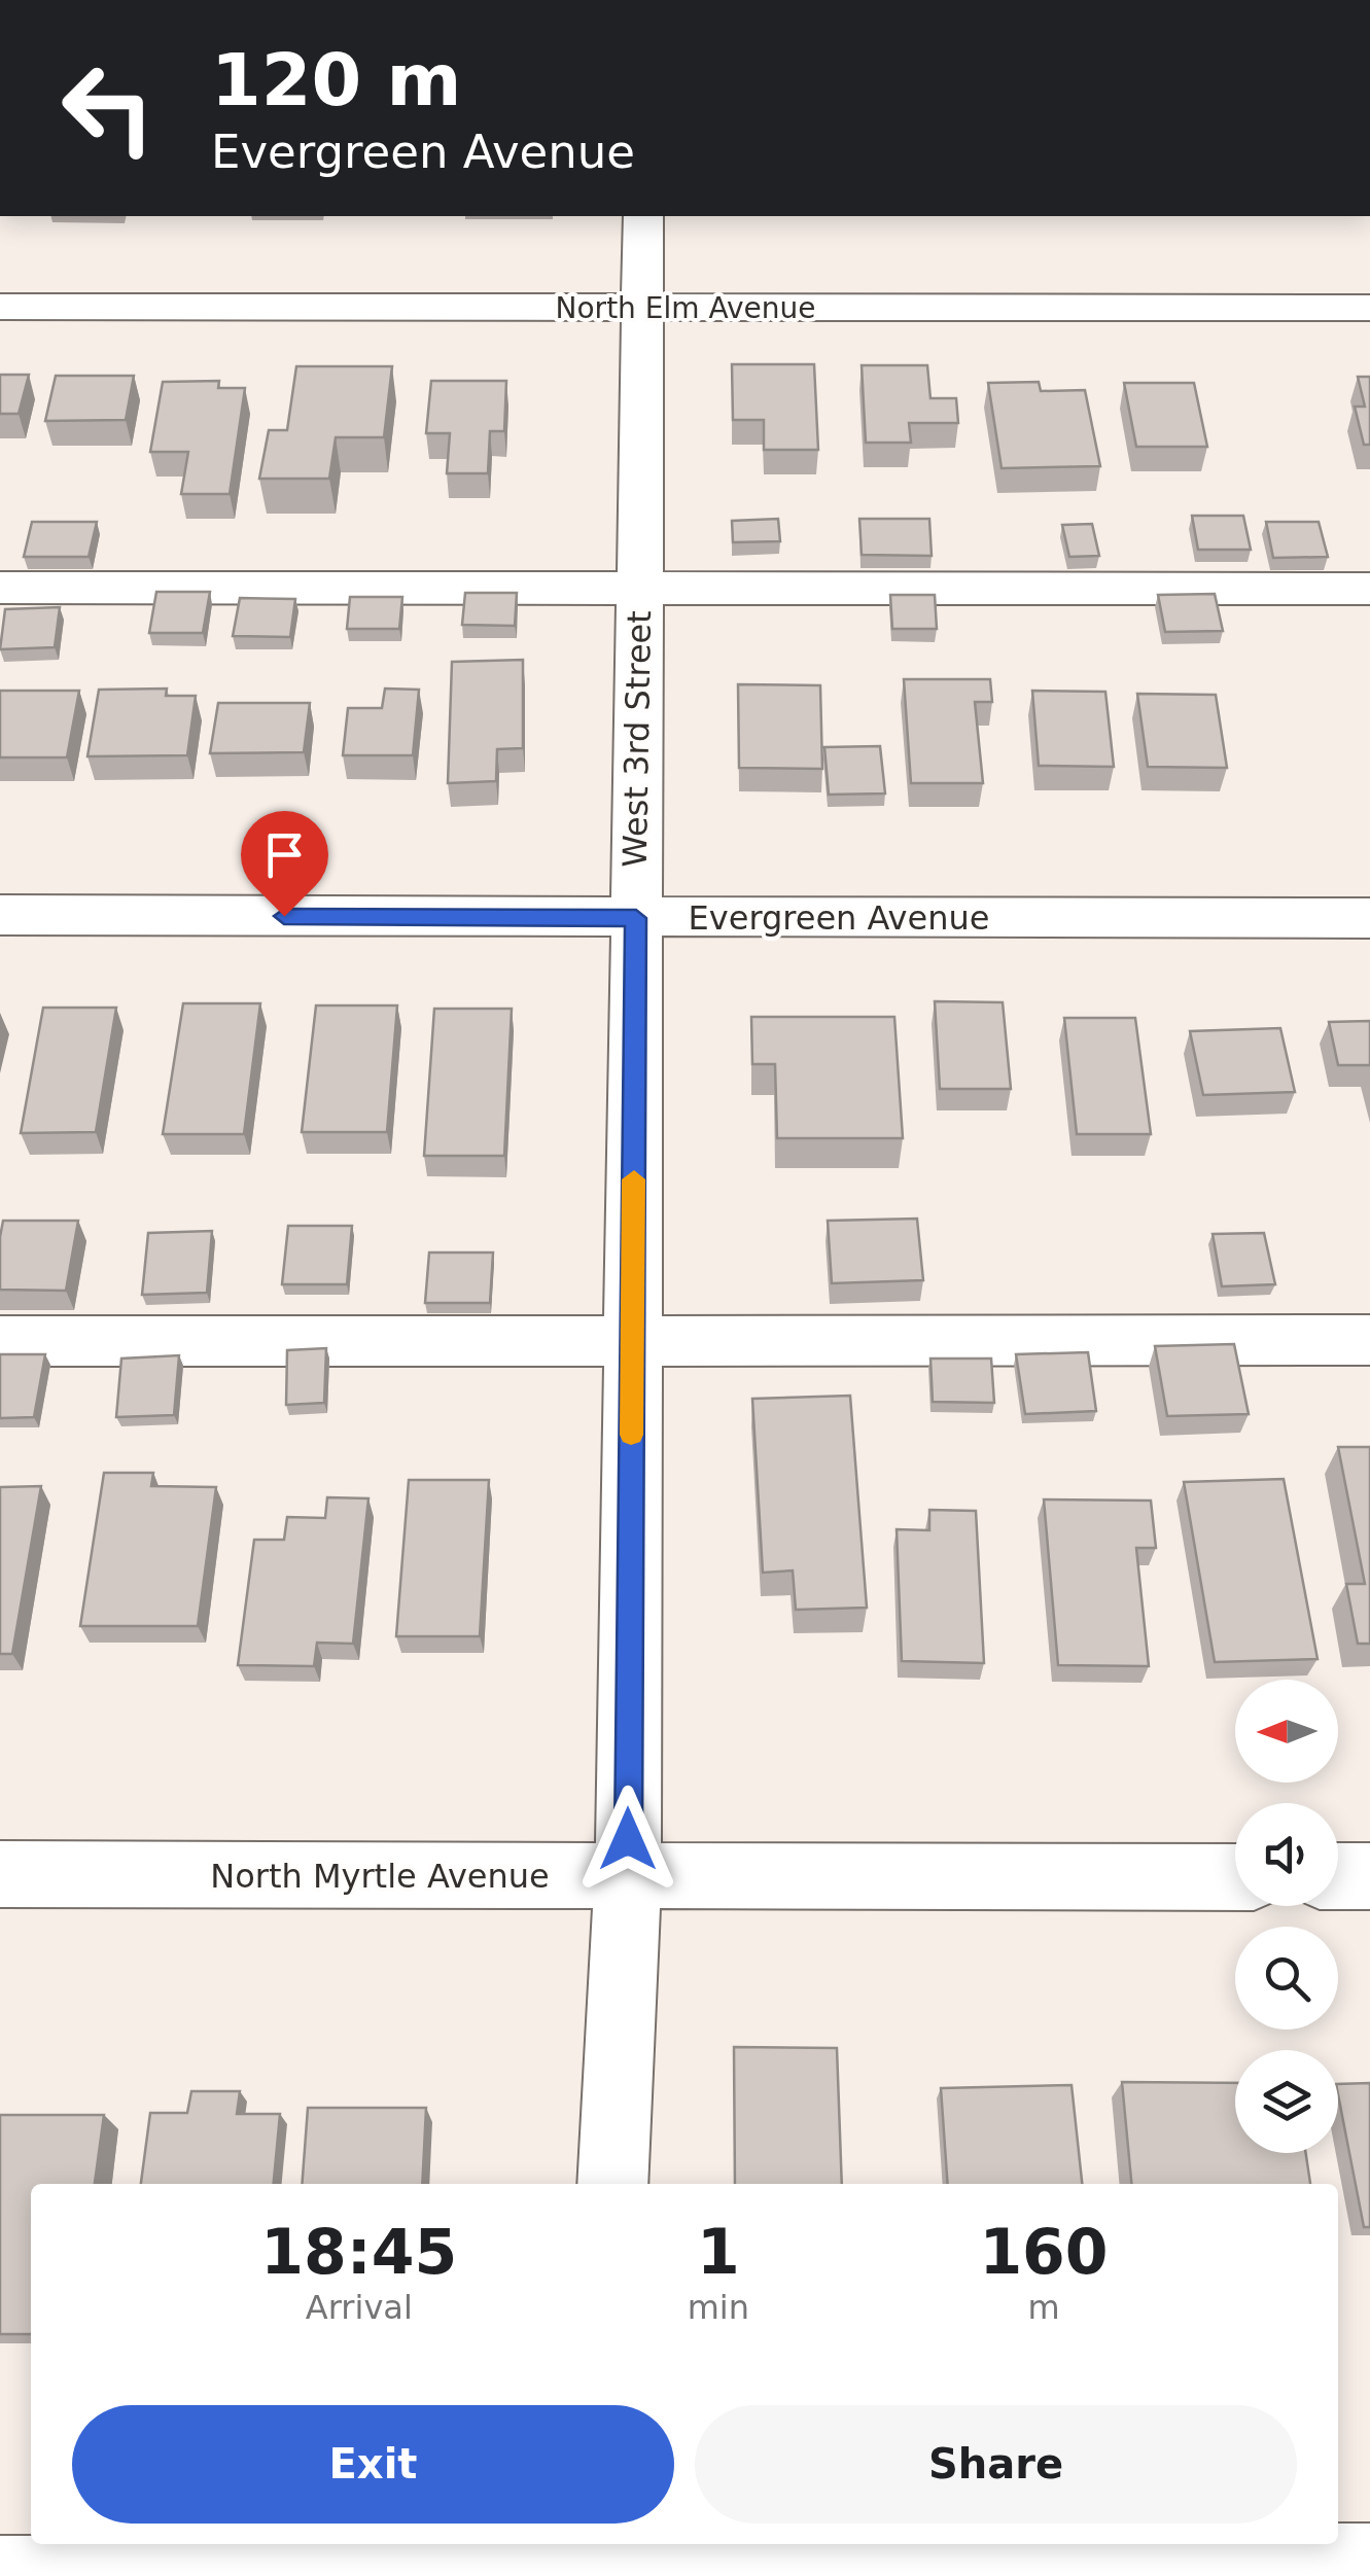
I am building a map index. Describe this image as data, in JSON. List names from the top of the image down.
{
  "streets": {
    "street": [
      "North Elm Avenue",
      "West 3rd Street",
      "Evergreen Avenue",
      "North Myrtle Avenue"
    ]
  },
  "crossings": [
    ["North Elm Avenue", "West 3rd Street"],
    ["West 3rd Street", "Evergreen Avenue"],
    ["West 3rd Street", "North Myrtle Avenue"]
  ],
  "north": "left",
  "page": {
    "turn": ["120 m", "Evergreen Avenue"],
    "eta": [
      "18:45",
      "Arrival",
      "1",
      "min",
      "160",
      "m"
    ],
    "buttons": ["Exit", "Share"]
  }
}
